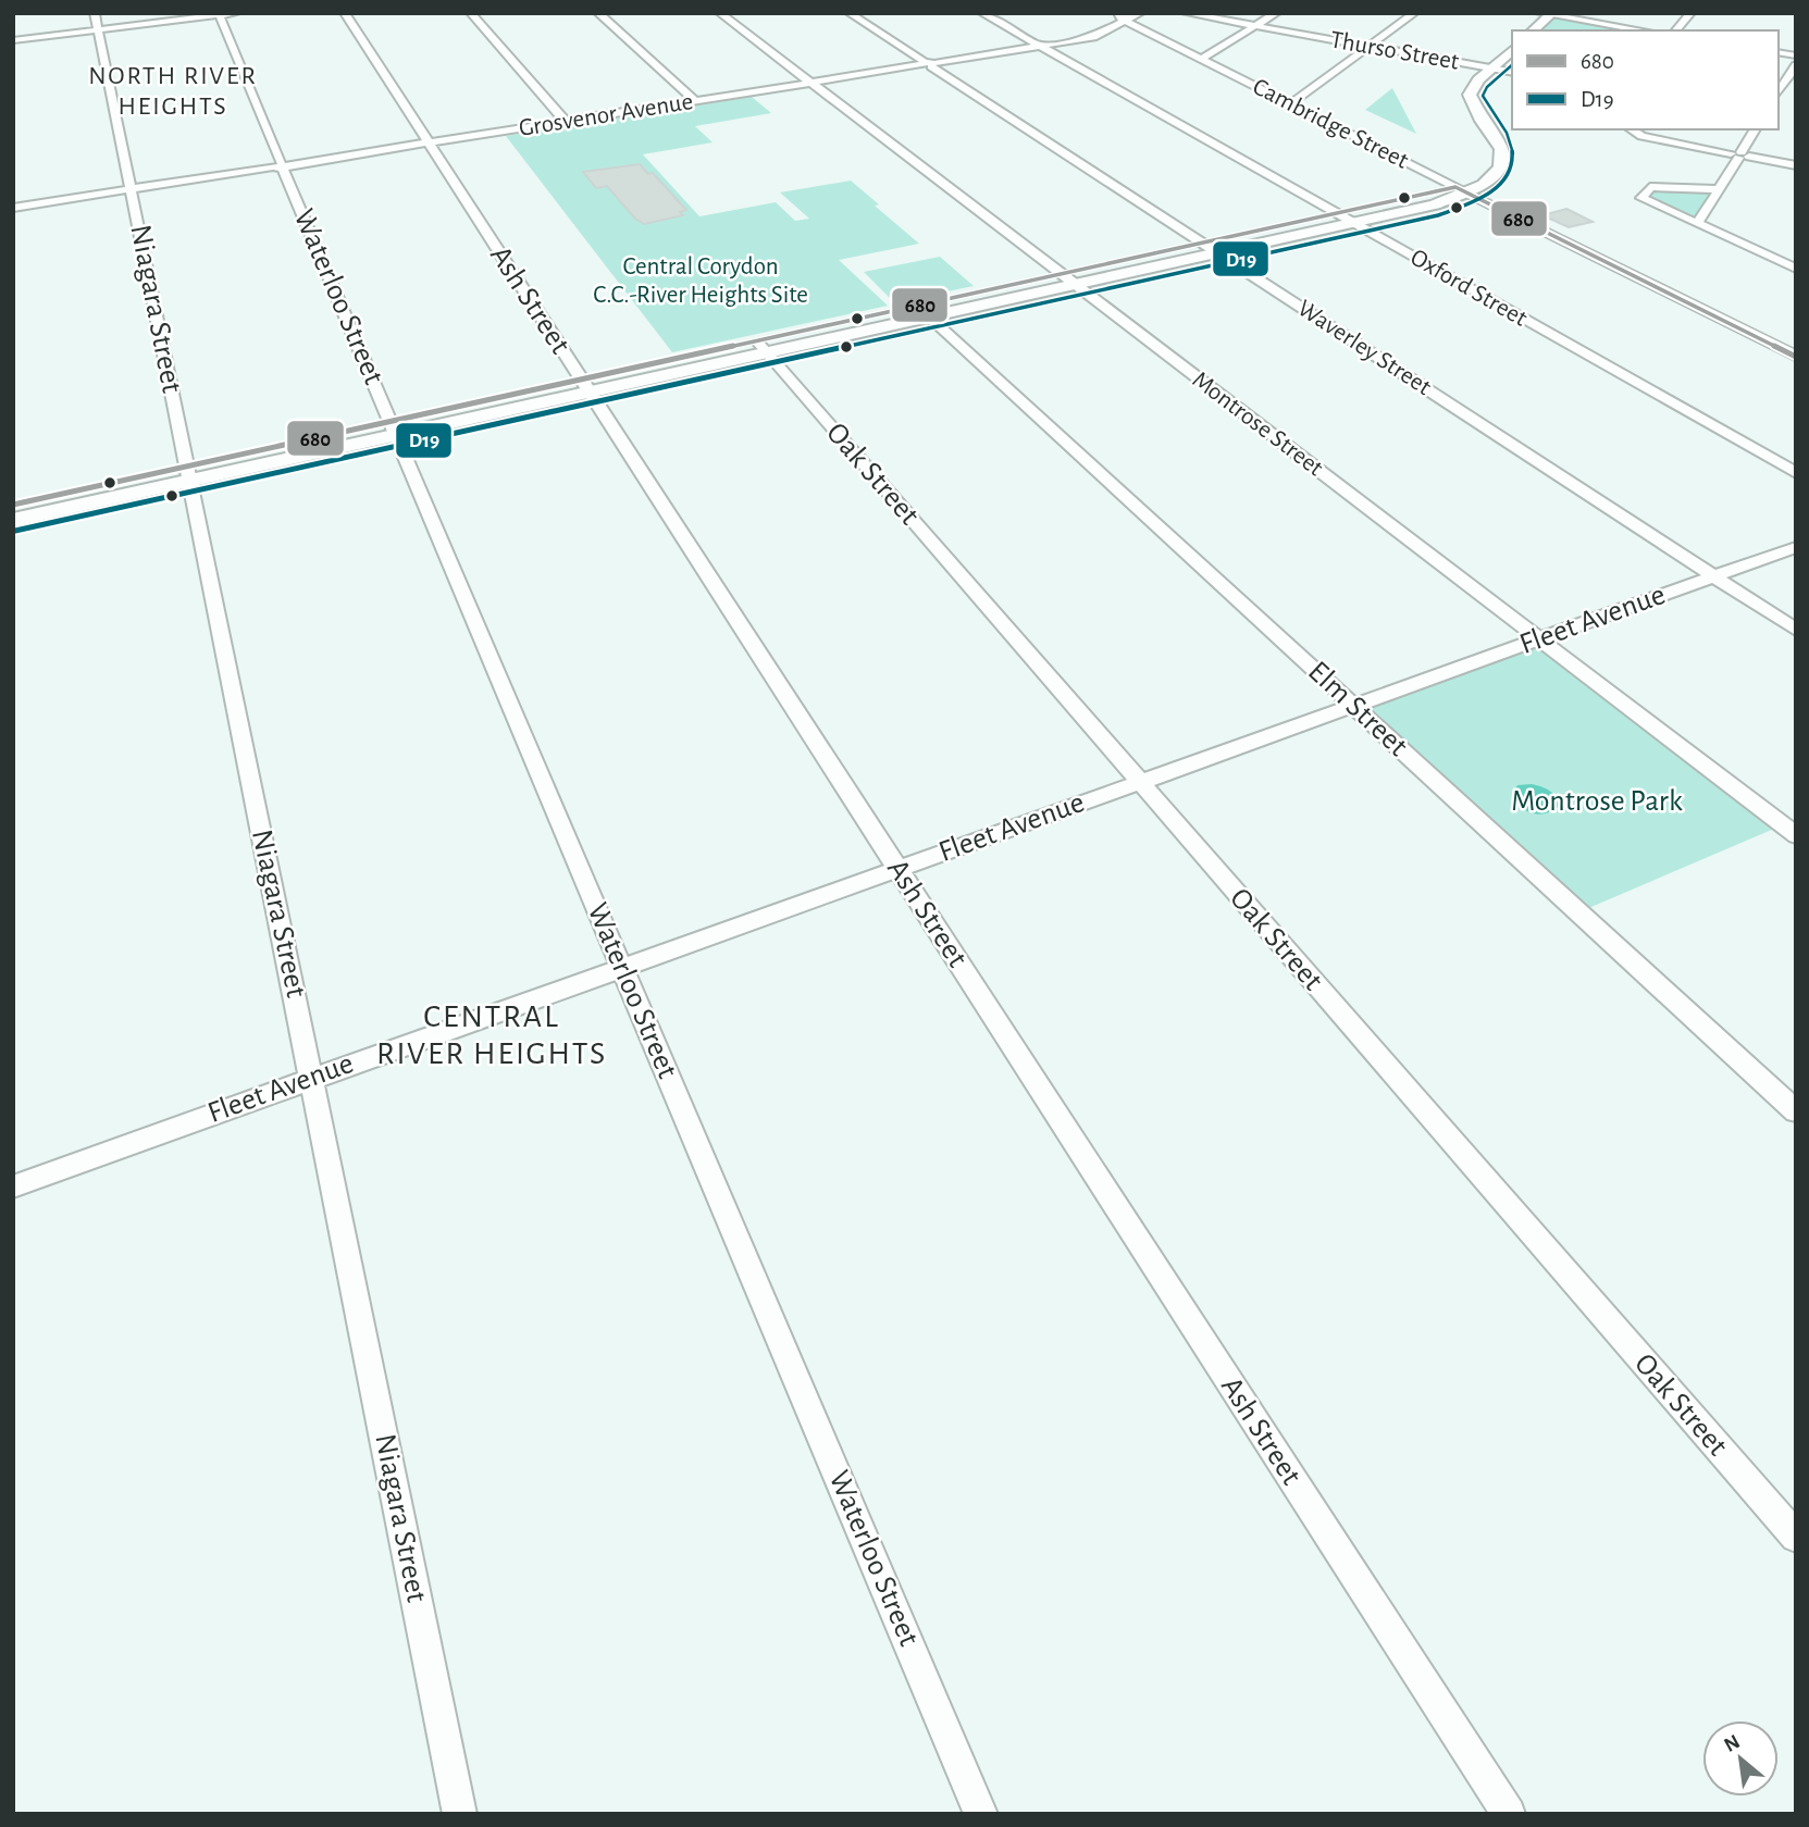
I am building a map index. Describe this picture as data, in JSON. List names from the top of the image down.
{
  "streets": {
    "street": [
      "Thurso Street",
      "Grosvenor Avenue",
      "Cambridge Street",
      "Oxford Street",
      "Waterloo Street",
      "Ash Street",
      "Niagara Street",
      "Waverley Street",
      "Montrose Street",
      "Oak Street",
      "Fleet Avenue",
      "Elm Street"
    ]
  },
  "crossings": [
    ["Grosvenor Avenue", "Cambridge Street"],
    ["Grosvenor Avenue", "Oxford Street"],
    ["Grosvenor Avenue", "Waterloo Street"],
    ["Grosvenor Avenue", "Ash Street"],
    ["Grosvenor Avenue", "Niagara Street"],
    ["Grosvenor Avenue", "Waverley Street"],
    ["Grosvenor Avenue", "Montrose Street"],
    ["Waterloo Street", "Fleet Avenue"],
    ["Ash Street", "Fleet Avenue"],
    ["Niagara Street", "Fleet Avenue"],
    ["Waverley Street", "Fleet Avenue"],
    ["Montrose Street", "Fleet Avenue"],
    ["Oak Street", "Fleet Avenue"],
    ["Fleet Avenue", "Elm Street"]
  ],
  "districts": ["NORTH RIVER HEIGHTS", "CENTRAL RIVER HEIGHTS"],
  "parks": ["Central Corydon C.C.-River Heights Site", "Montrose Park"],
  "lines": ["transit line D19", "transit line 680"],
  "legend": ["680", "D19"],
  "north": "top left"
}
